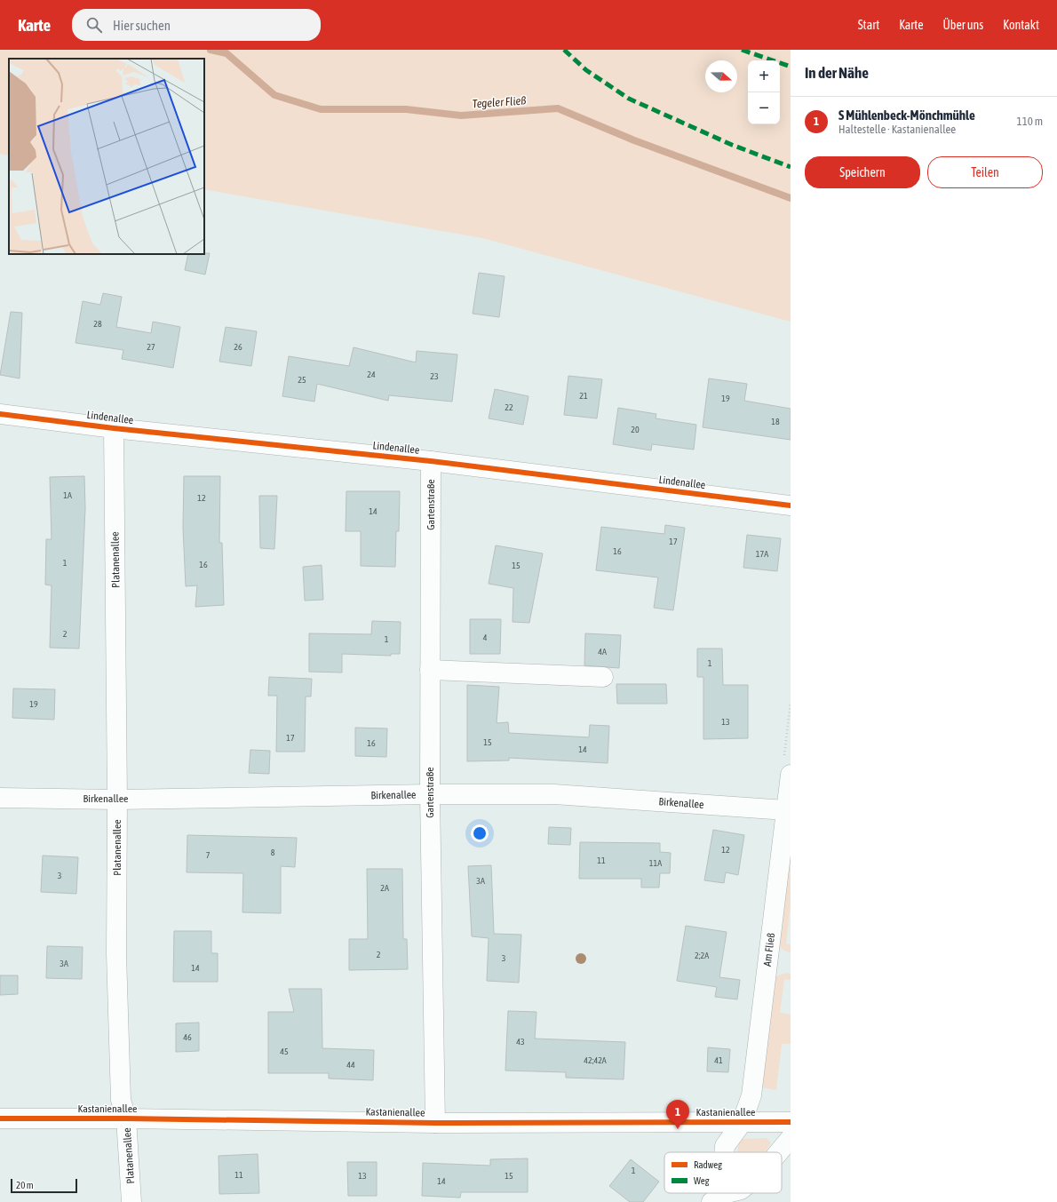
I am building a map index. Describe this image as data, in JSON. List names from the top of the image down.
{
  "streets": {
    "street": [
      "Lindenallee",
      "Gartenstraße",
      "Platanenallee",
      "Birkenallee",
      "Am Fließ",
      "Kastanienallee"
    ]
  },
  "crossings": [
    ["Lindenallee", "Gartenstraße"],
    ["Lindenallee", "Platanenallee"],
    ["Gartenstraße", "Birkenallee"],
    ["Gartenstraße", "Kastanienallee"],
    ["Platanenallee", "Birkenallee"],
    ["Platanenallee", "Kastanienallee"],
    ["Birkenallee", "Am Fließ"],
    ["Am Fließ", "Kastanienallee"]
  ],
  "water": ["Tegeler Fließ"],
  "house_numbers": [
    "28",
    "27",
    "26",
    "24",
    "23",
    "25",
    "21",
    "19",
    "22",
    "18",
    "20",
    "1A",
    "12",
    "14",
    "17",
    "16",
    "17A",
    "1",
    "16",
    "15",
    "2",
    "4",
    "1",
    "4A",
    "1",
    "19",
    "13",
    "17",
    "15",
    "16",
    "14",
    "12",
    "8",
    "7",
    "11",
    "11A",
    "3",
    "3A",
    "2A",
    "2",
    "2;2A",
    "3",
    "3A",
    "14",
    "46",
    "43",
    "45",
    "42;42A",
    "41",
    "44",
    "1",
    "11",
    "13",
    "15",
    "14"
  ],
  "legend": ["Radweg", "Weg"],
  "scale_bar": "20 m",
  "north": "right",
  "page": {
    "header": "Karte",
    "search": "Hier suchen",
    "nav": [
      "Start",
      "Karte",
      "Über uns",
      "Kontakt"
    ],
    "heading": "In der Nähe",
    "map_buttons": ["+", "−"],
    "list": [
      {
        "mark": "1",
        "name": "S Mühlenbeck-Mönchmühle",
        "note": "Haltestelle · Kastanienallee",
        "value": "110 m"
      }
    ],
    "buttons": ["Speichern", "Teilen"],
    "pins": "1",
    "scale": "20 m"
  }
}
